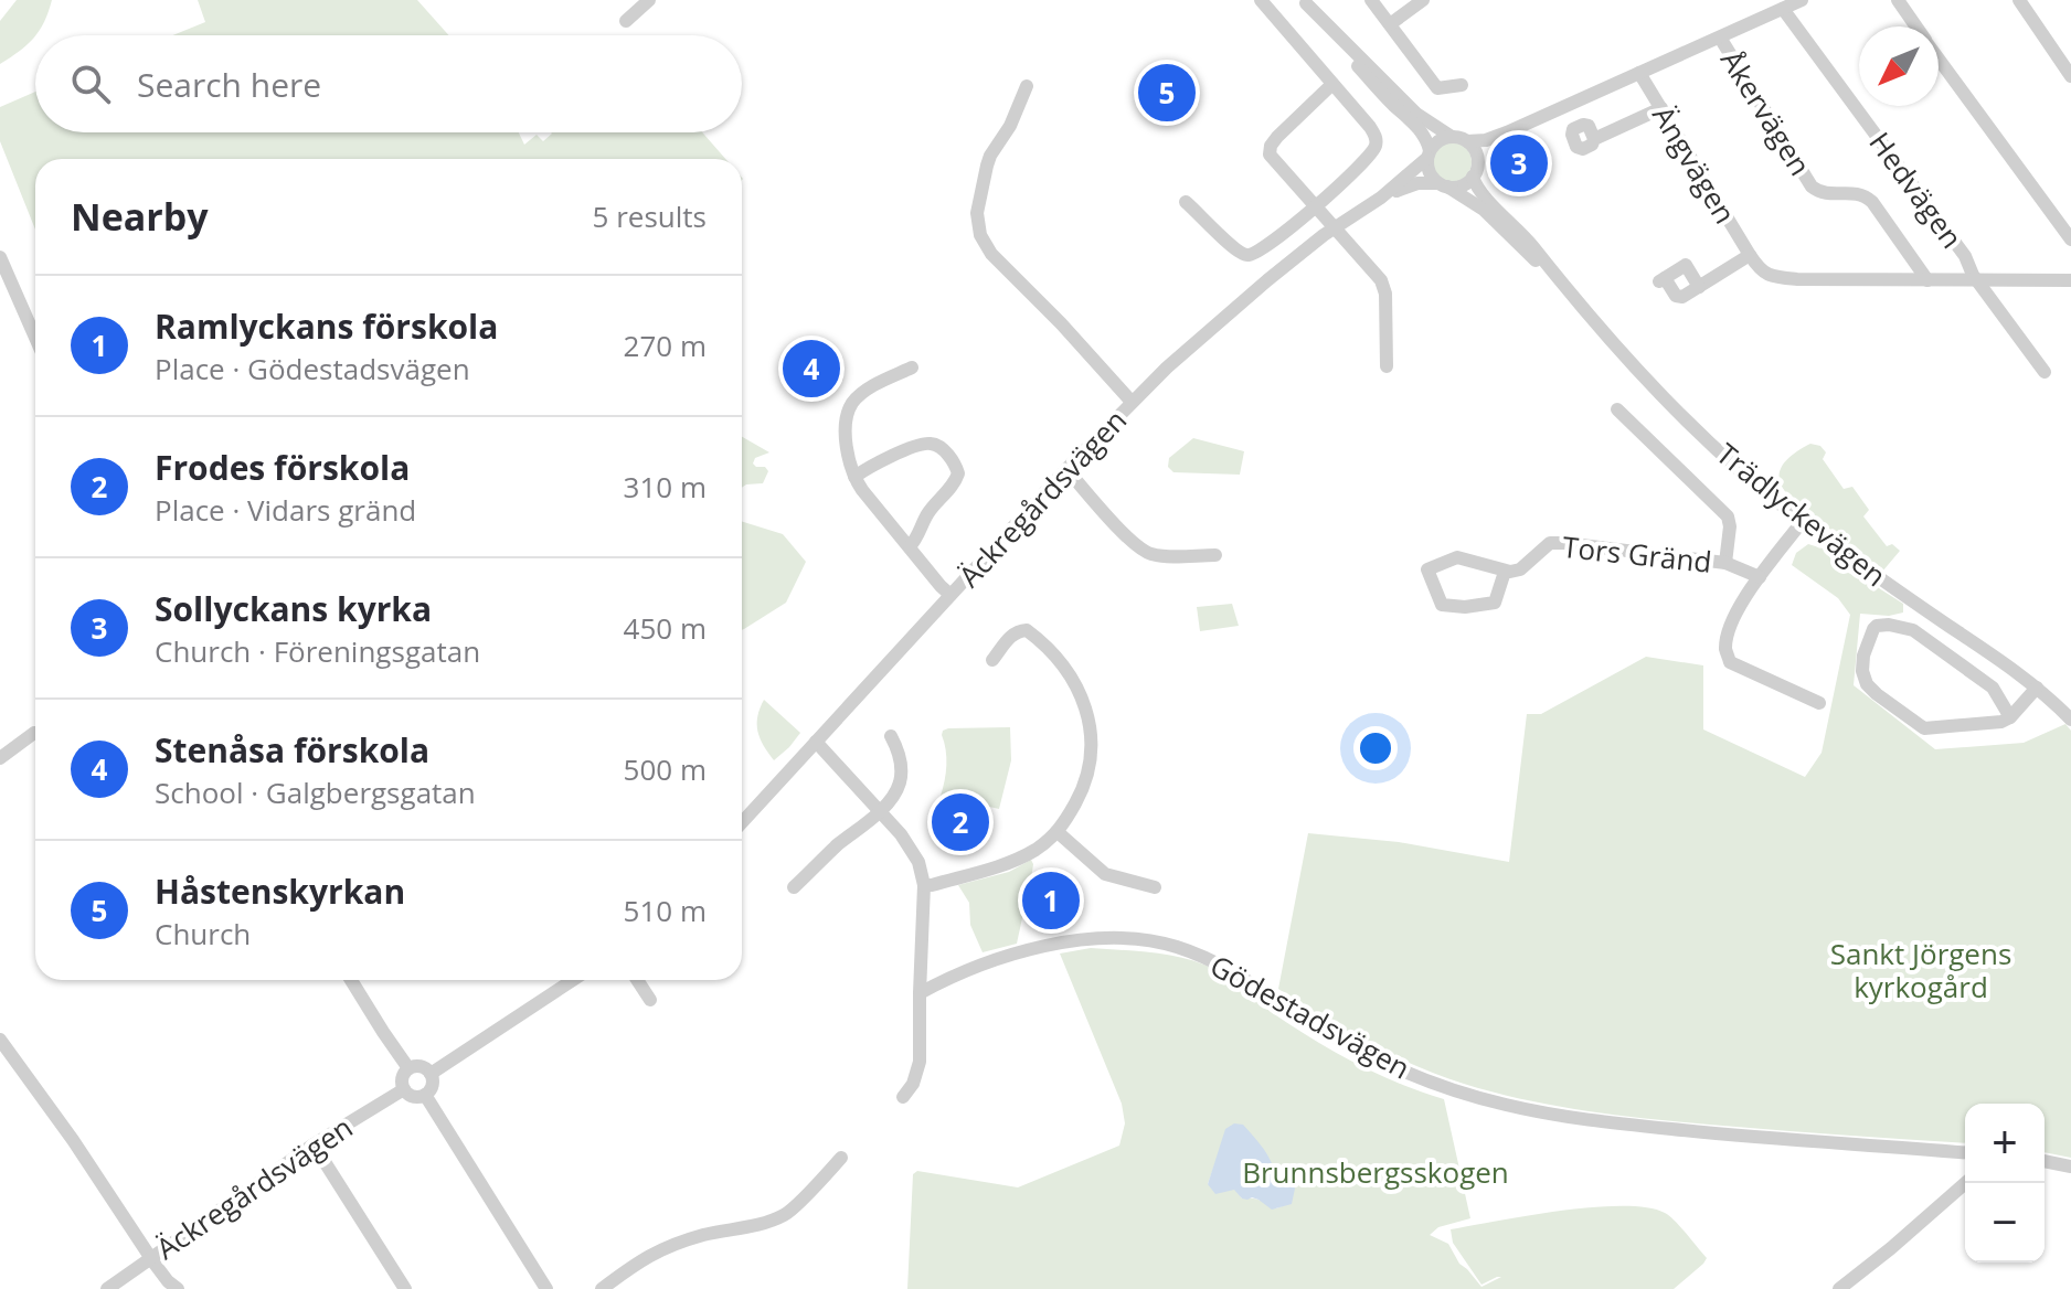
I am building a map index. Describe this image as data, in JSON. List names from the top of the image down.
{
  "streets": {
    "street": [
      "Åkervägen",
      "Ängvägen",
      "Hedvägen",
      "Äckregårdsvägen",
      "Trädlyckevägen",
      "Tors Gränd",
      "Gödestadsvägen"
    ]
  },
  "crossings": [
    ["Äckregårdsvägen", "Trädlyckevägen"]
  ],
  "parks": ["Sankt Jörgens kyrkogård", "Brunnsbergsskogen"],
  "north": "bottom left",
  "page": {
    "search": "Search here",
    "pins": [
      "5",
      "3",
      "4",
      "2",
      "1"
    ],
    "heading": ["Nearby", "5 results"],
    "list": [
      {
        "mark": "1",
        "name": "Ramlyckans förskola",
        "note": "Place · Gödestadsvägen",
        "value": "270 m"
      },
      {
        "mark": "2",
        "name": "Frodes förskola",
        "note": "Place · Vidars gränd",
        "value": "310 m"
      },
      {
        "mark": "3",
        "name": "Sollyckans kyrka",
        "note": "Church · Föreningsgatan",
        "value": "450 m"
      },
      {
        "mark": "4",
        "name": "Stenåsa förskola",
        "note": "School · Galgbergsgatan",
        "value": "500 m"
      },
      {
        "mark": "5",
        "name": "Håstenskyrkan",
        "note": "Church",
        "value": "510 m"
      }
    ],
    "map_buttons": ["+", "−"]
  }
}
